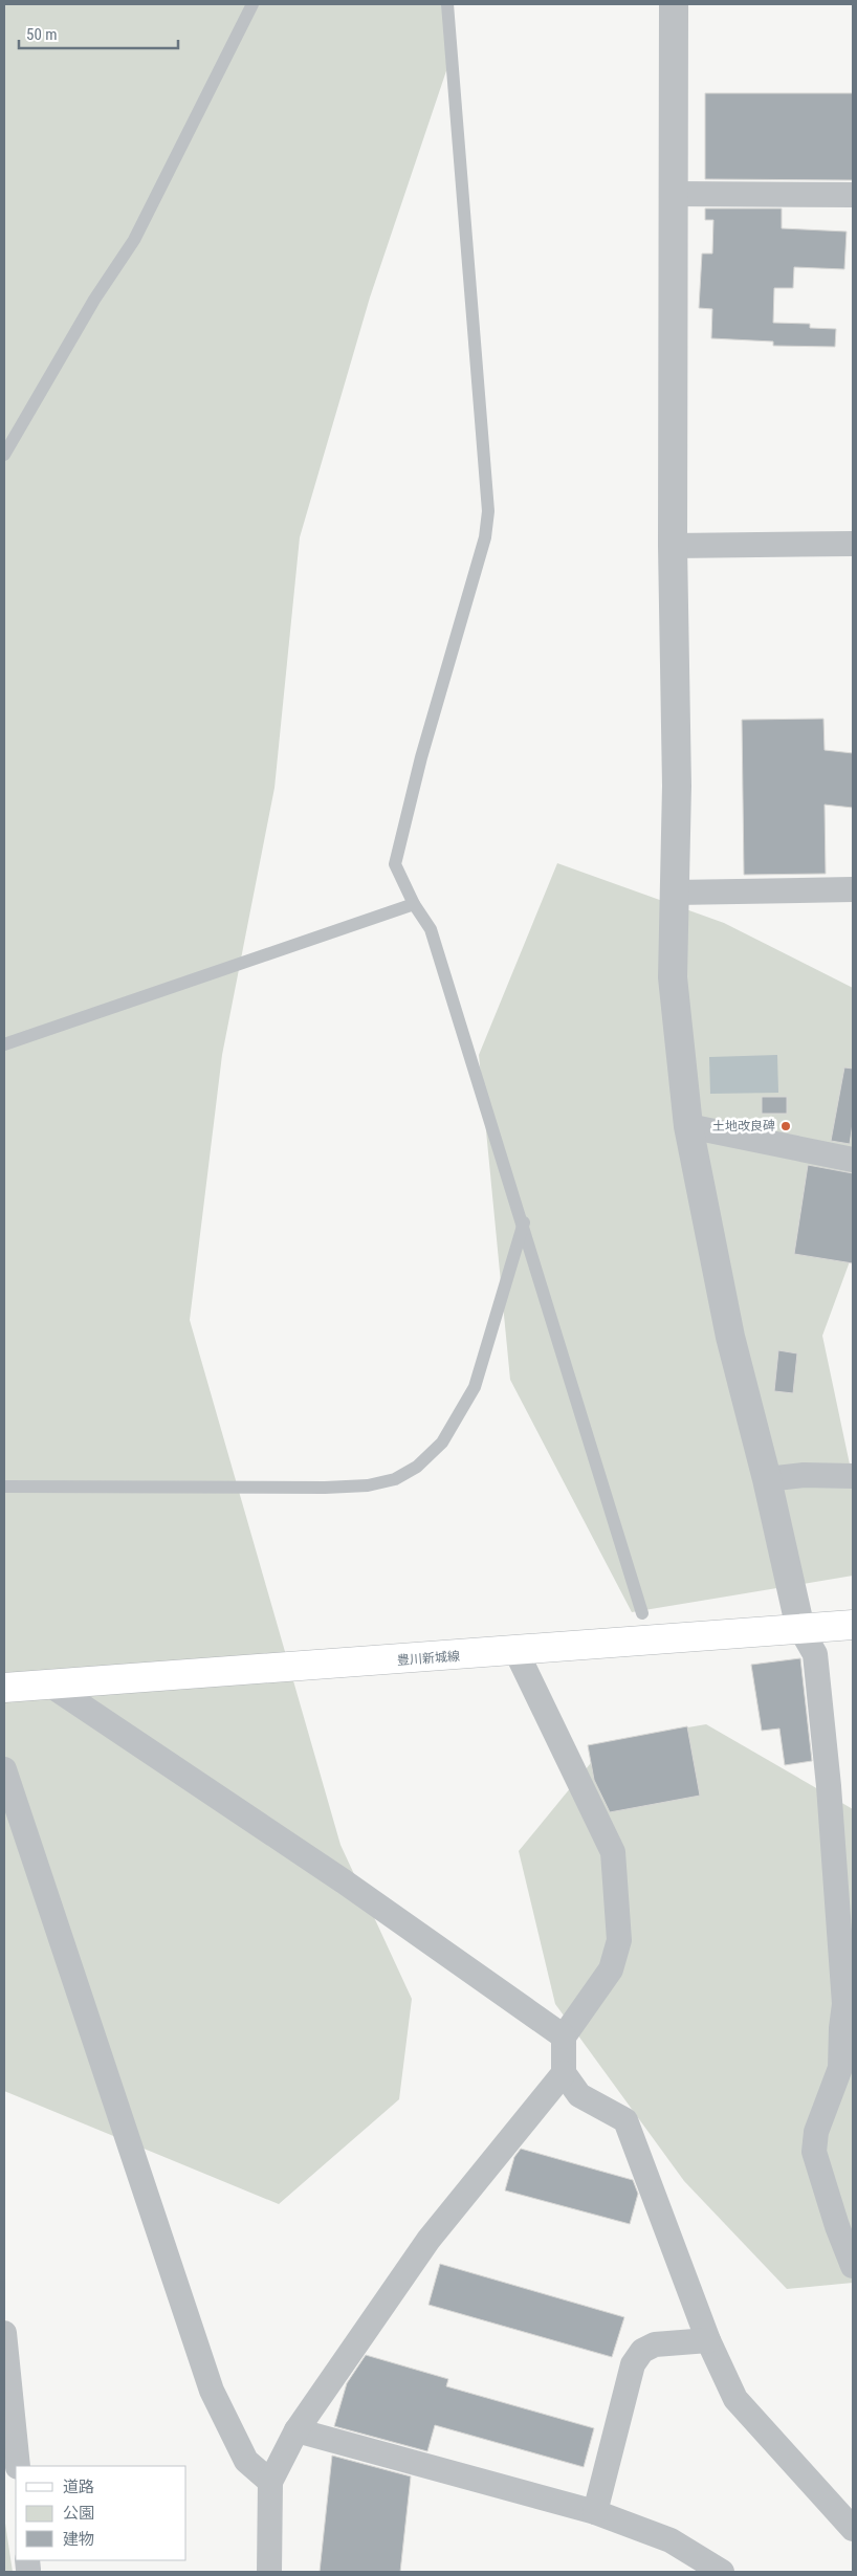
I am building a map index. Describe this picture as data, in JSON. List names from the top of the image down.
{
  "streets": {
    "main road": ["豊川新城線"]
  },
  "places": ["土地改良碑"],
  "legend": ["道路", "公園", "建物"],
  "scale_bar": "50 m"
}
